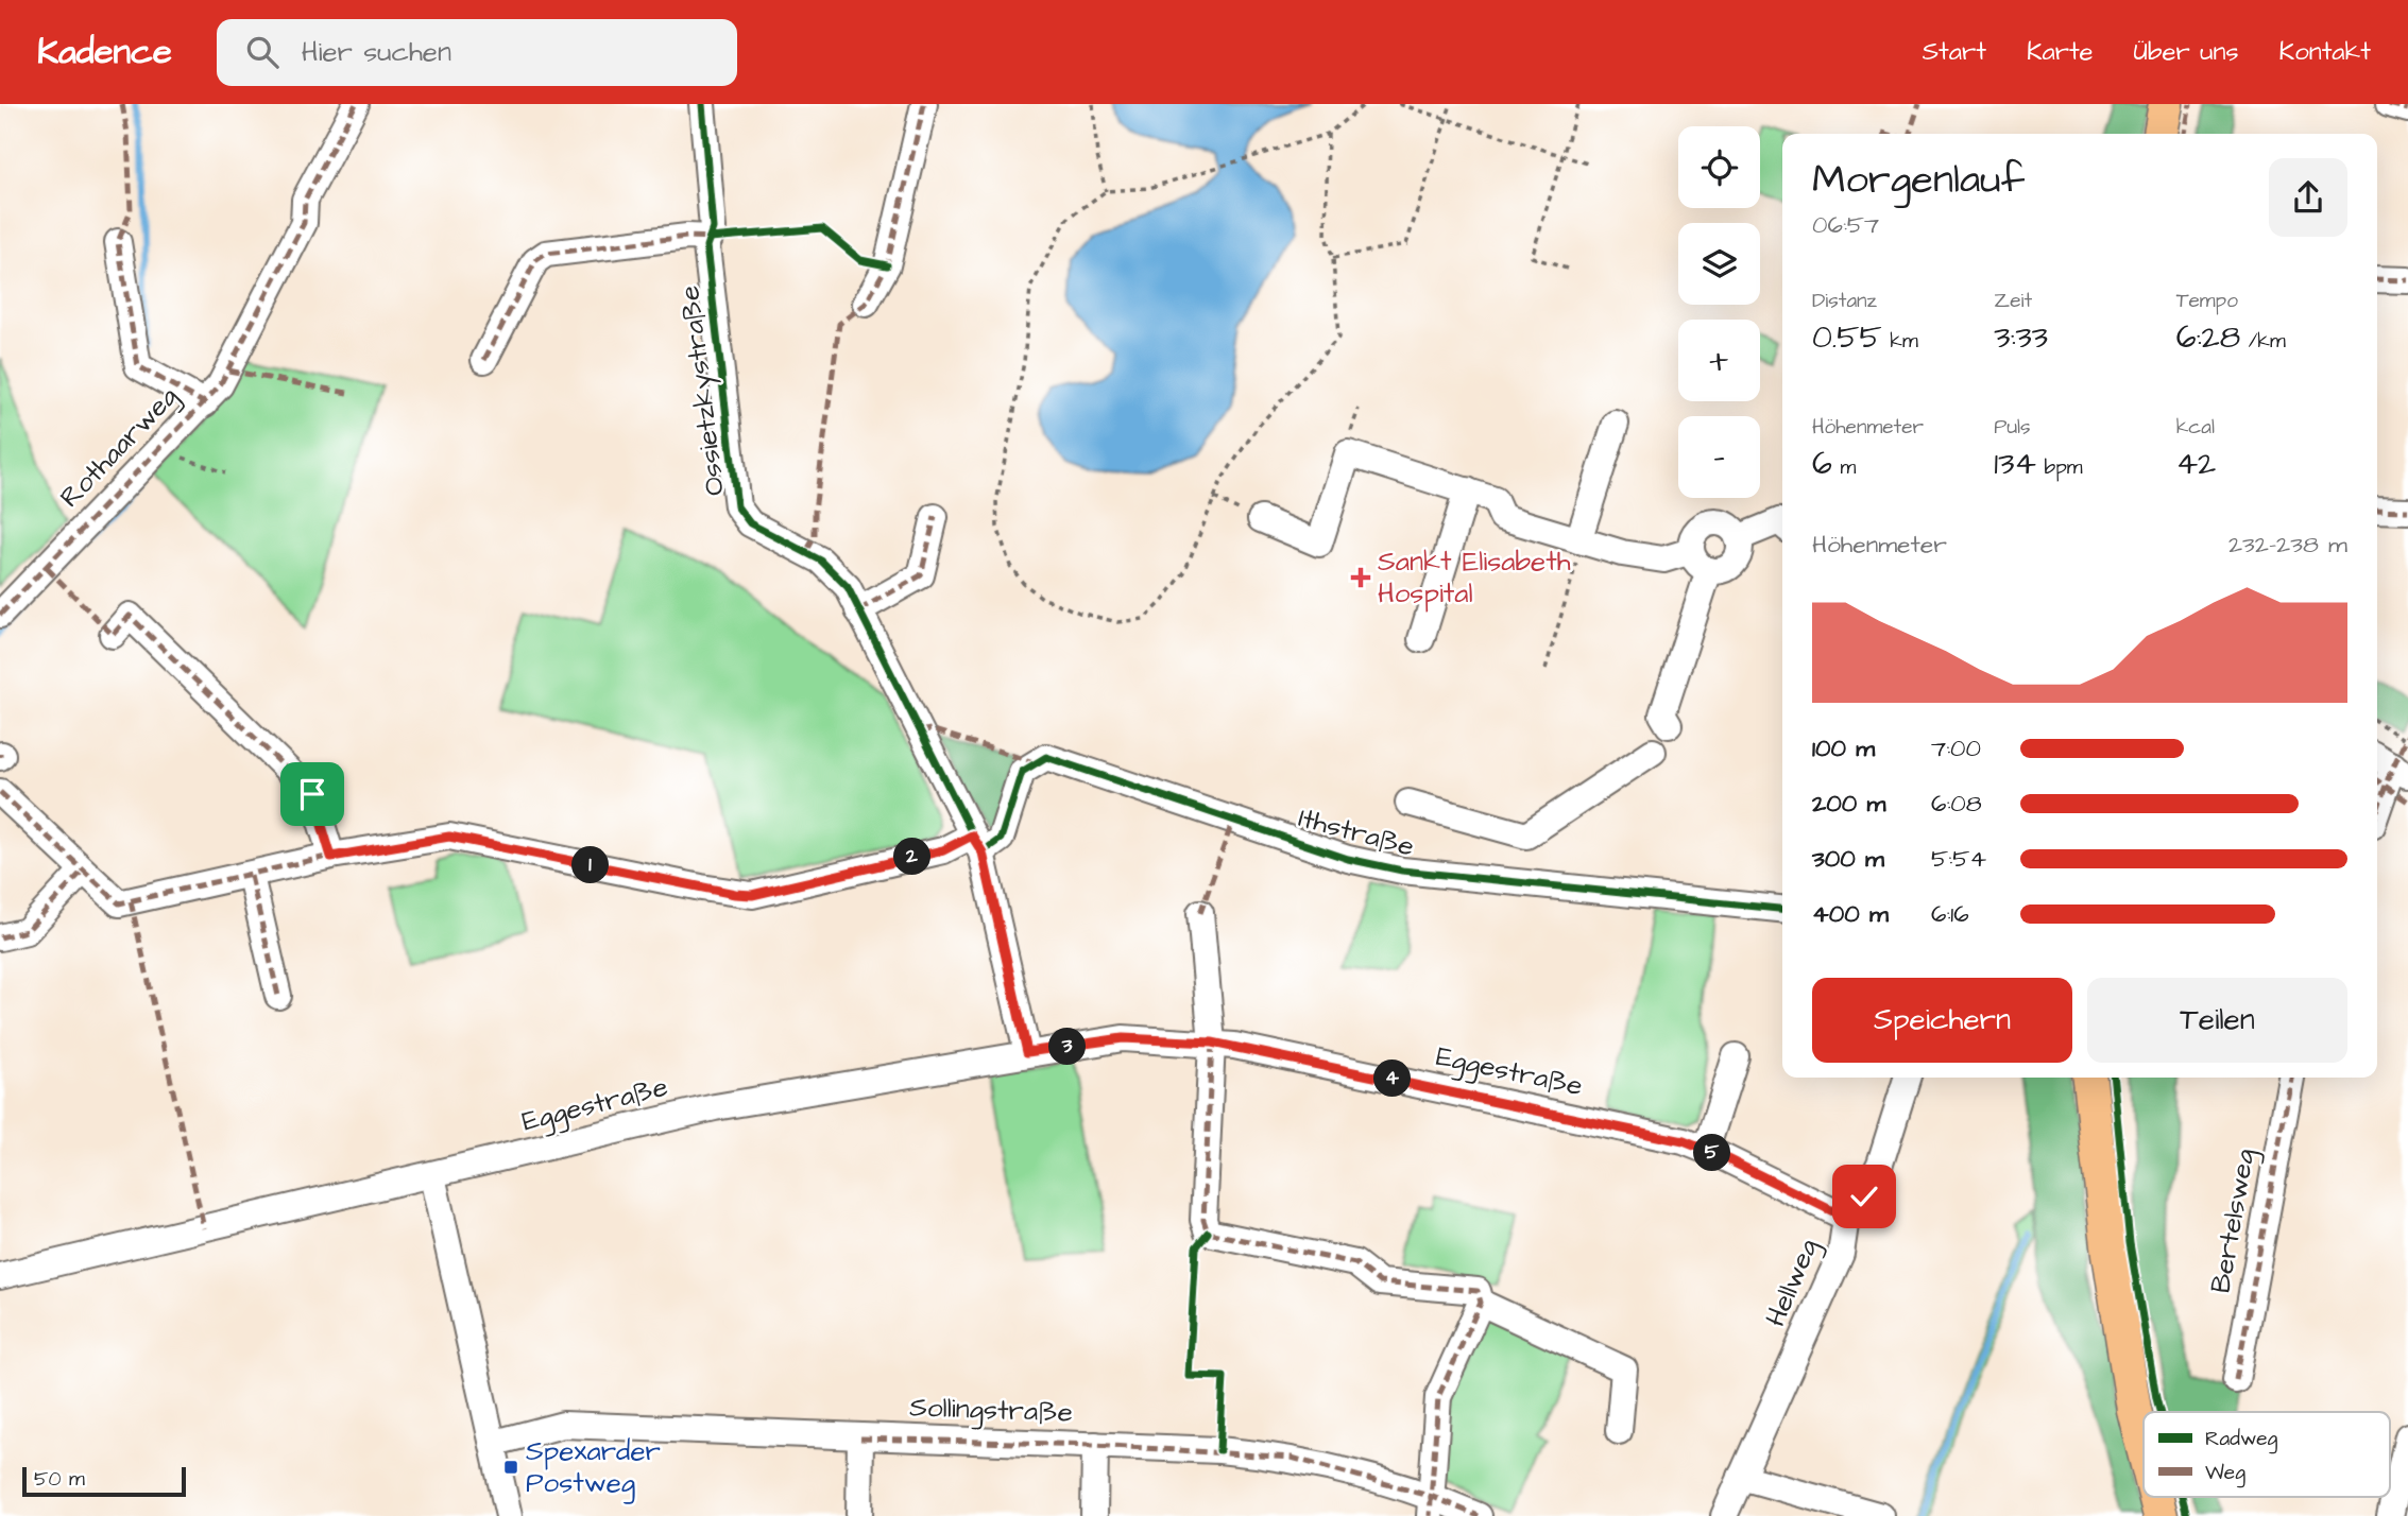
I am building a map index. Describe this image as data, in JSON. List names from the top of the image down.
{
  "streets": {
    "street": [
      "Ossietzkystraße",
      "Rothaarweg",
      "Ithstraße",
      "Eggestraße",
      "Bertelsweg",
      "Hellweg",
      "Sollingstraße"
    ]
  },
  "crossings": [
    ["Ossietzkystraße", "Ithstraße"],
    ["Ossietzkystraße", "Eggestraße"],
    ["Eggestraße", "Hellweg"]
  ],
  "places": {
    "health": ["Sankt Elisabeth Hospital"],
    "transit": ["Spexarder Postweg"]
  },
  "legend": ["Radweg", "Weg"],
  "scale_bar": "50 m",
  "page": {
    "header": "Kadence",
    "search": "Hier suchen",
    "nav": [
      "Start",
      "Karte",
      "Über uns",
      "Kontakt"
    ],
    "map_buttons": ["+", "−"],
    "heading": ["Morgenlauf", "06:57"],
    "stats": [
      ["Distanz", "0.55 km"],
      ["Zeit", "3:33"],
      ["Tempo", "6:28 /km"],
      ["Höhenmeter", "6 m"],
      ["Puls", "134 bpm"],
      ["kcal", "42"]
    ],
    "chart": ["Höhenmeter", "232–238 m"],
    "list": [
      {
        "name": "100 m",
        "note": "7:00"
      },
      {
        "name": "200 m",
        "note": "6:08"
      },
      {
        "name": "300 m",
        "note": "5:54"
      },
      {
        "name": "400 m",
        "note": "6:16"
      }
    ],
    "pins": [
      "2",
      "1",
      "3",
      "4",
      "5"
    ],
    "buttons": ["Speichern", "Teilen"],
    "scale": "50 m"
  }
}
